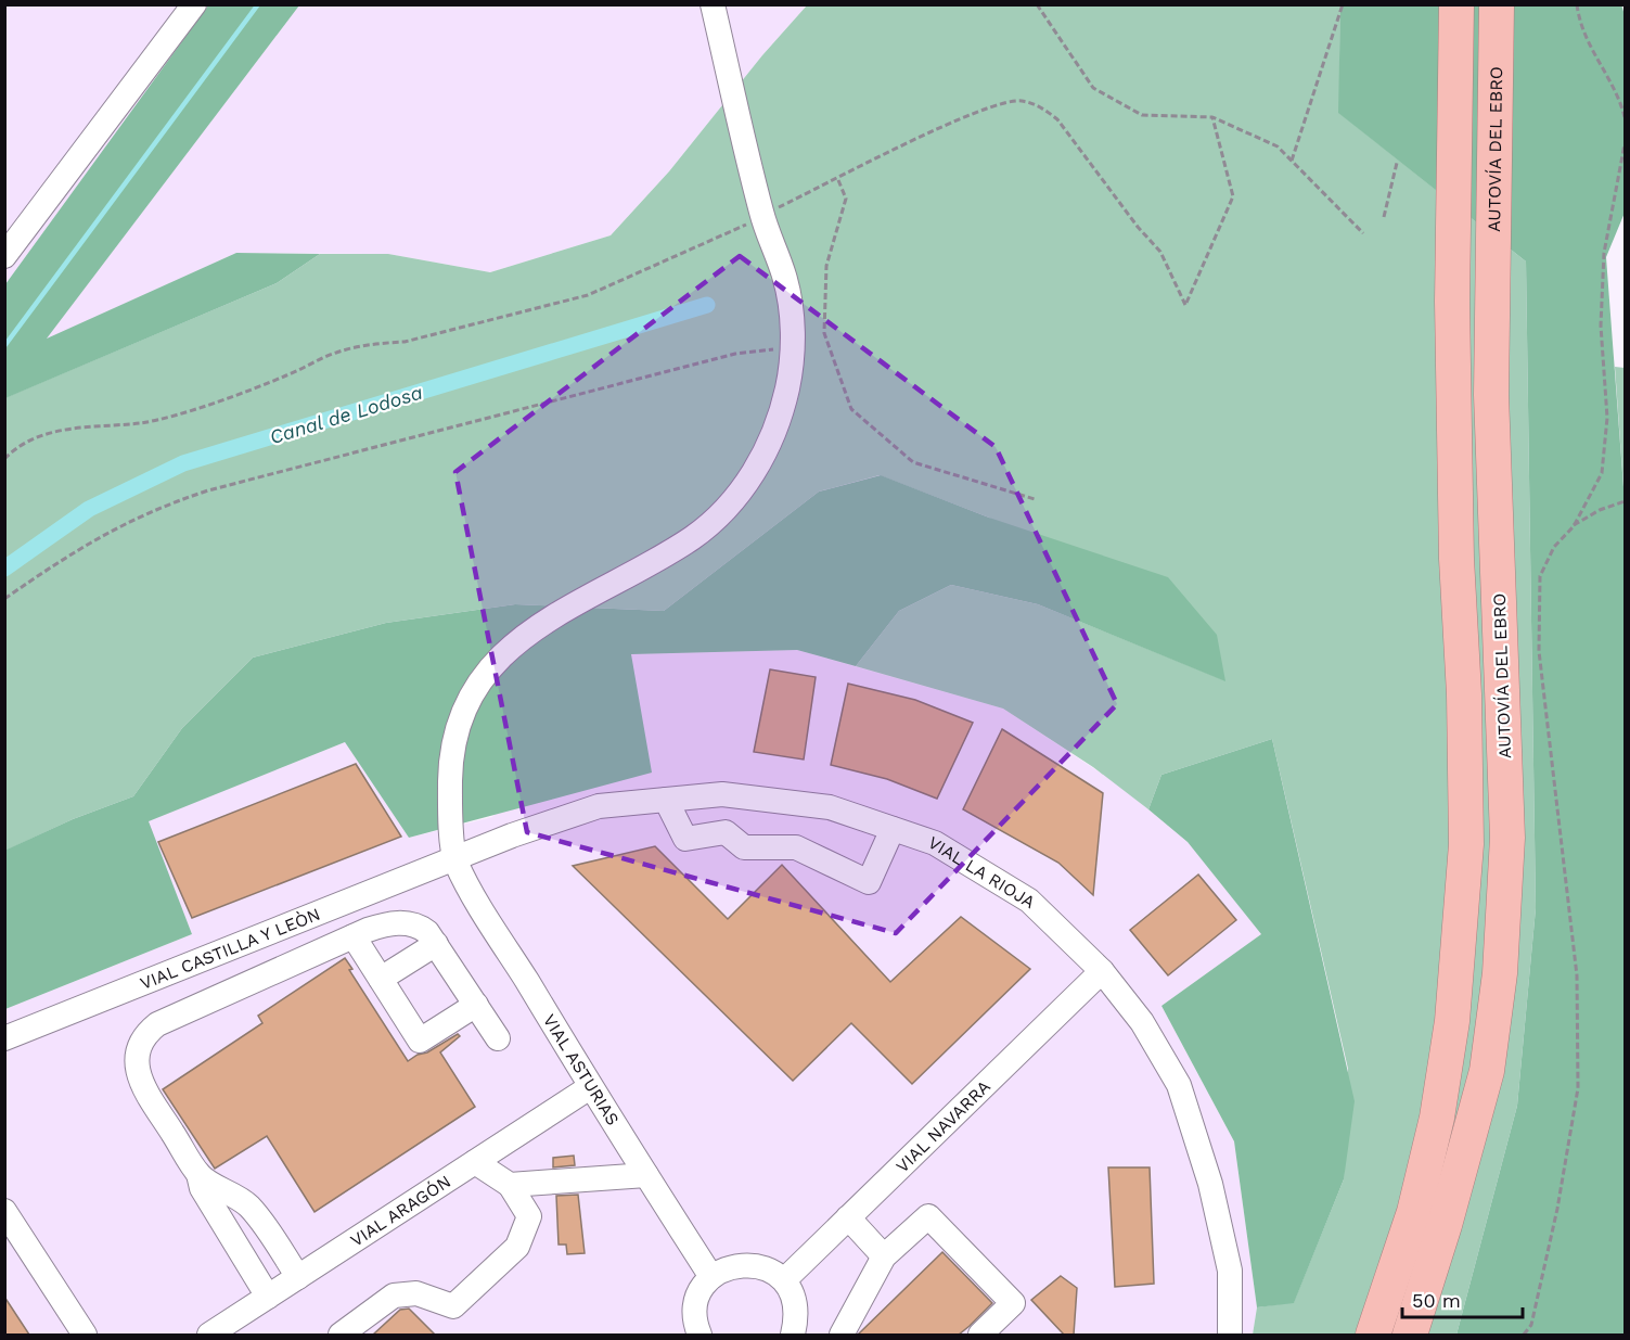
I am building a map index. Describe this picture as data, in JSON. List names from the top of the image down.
{
  "streets": {
    "highway": ["AUTOVÍA DEL EBRO"],
    "street": [
      "VIAL LA RIOJA",
      "VIAL CASTILLA Y LEÒN",
      "VIAL ASTURIAS",
      "VIAL NAVARRA",
      "VIAL ARAGÓN"
    ]
  },
  "crossings": [
    ["VIAL LA RIOJA", "VIAL CASTILLA Y LEÒN"],
    ["VIAL LA RIOJA", "VIAL ASTURIAS"],
    ["VIAL LA RIOJA", "VIAL NAVARRA"],
    ["VIAL CASTILLA Y LEÒN", "VIAL ASTURIAS"],
    ["VIAL ASTURIAS", "VIAL ARAGÓN"]
  ],
  "water": ["Canal de Lodosa"],
  "scale_bar": "50 m"
}
